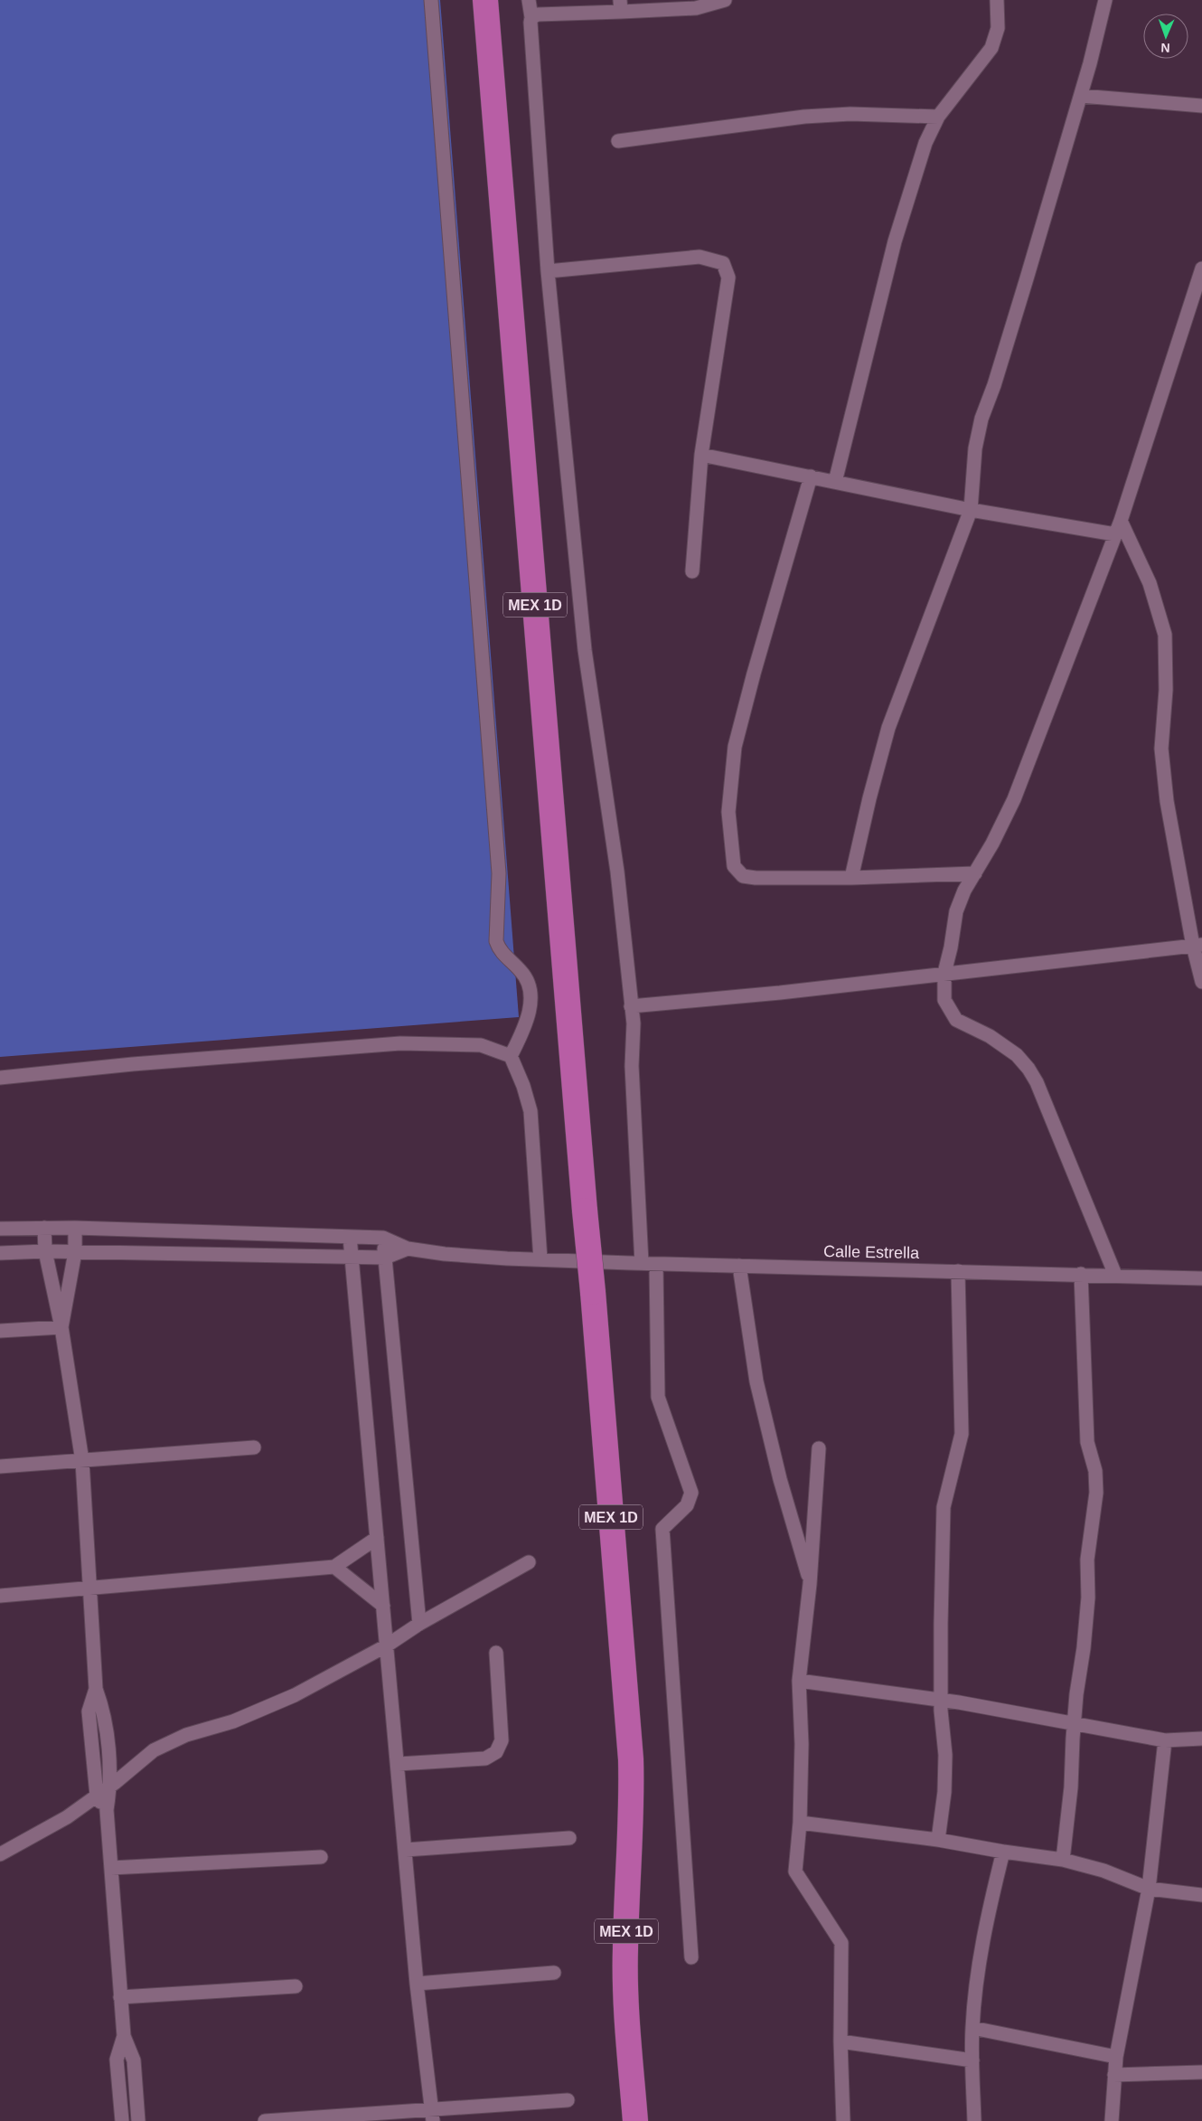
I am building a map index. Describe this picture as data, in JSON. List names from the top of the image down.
{
  "streets": {
    "highway": ["MEX 1D"],
    "street": ["Calle Estrella"]
  },
  "north": "bottom"
}
